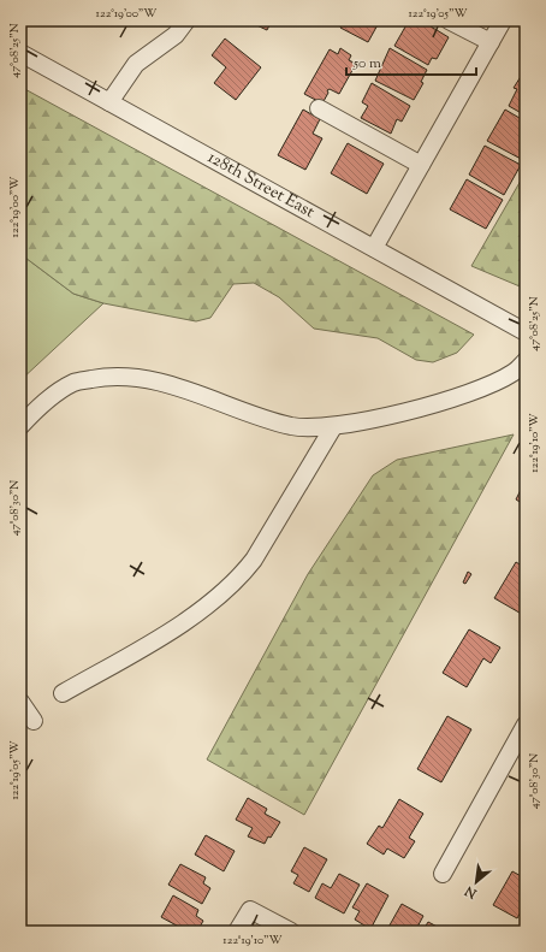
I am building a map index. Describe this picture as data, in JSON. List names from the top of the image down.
{
  "streets": {
    "street": ["128th Street East"]
  },
  "scale_bar": "50 m",
  "north": "bottom left",
  "coordinates": [
    "122°19'00\"W",
    "122°19'05\"W",
    "47°08'25\"N",
    "122°19'10\"W",
    "47°08'30\"N"
  ]
}
